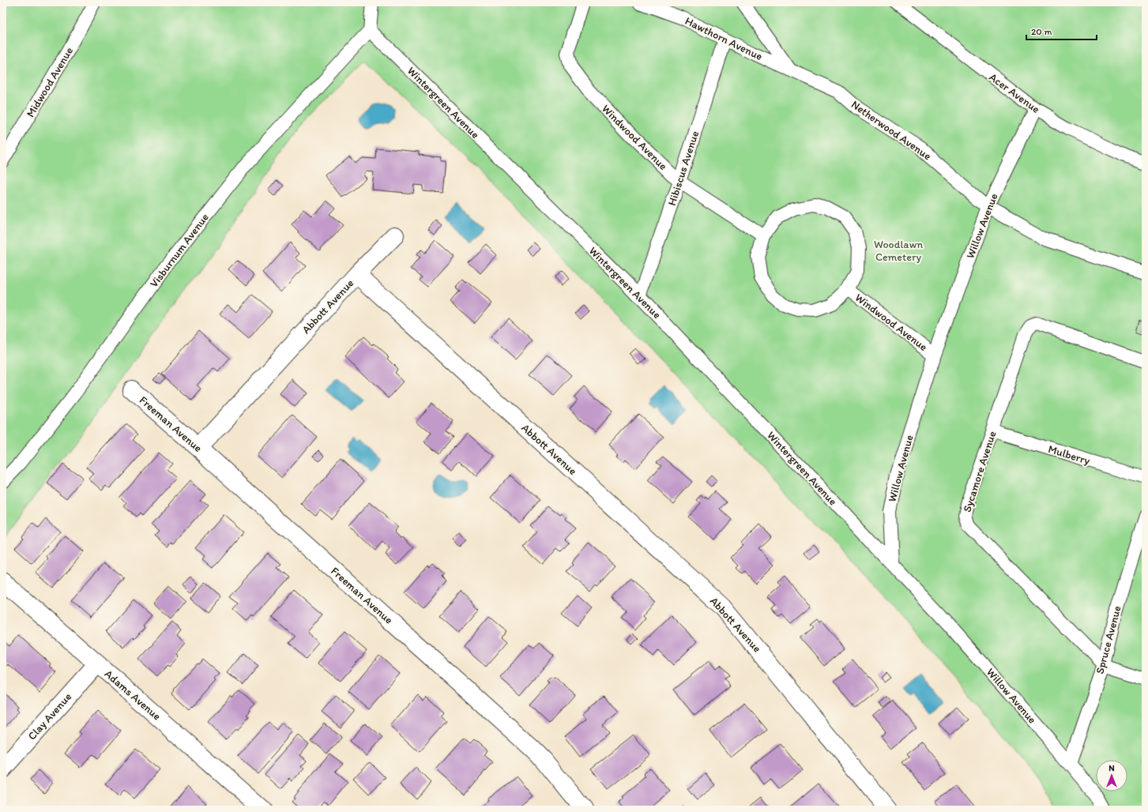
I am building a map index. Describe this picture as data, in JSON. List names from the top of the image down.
{
  "streets": {
    "street": [
      "Abbott Avenue",
      "Freeman Avenue",
      "Adams Avenue",
      "Clay Avenue"
    ],
    "lane": [
      "Hawthorn Avenue",
      "Midwood Avenue",
      "Acer Avenue",
      "Wintergreen Avenue",
      "Netherwood Avenue",
      "Windwood Avenue",
      "Hibiscus Avenue",
      "Willow Avenue",
      "Visburnum Avenue",
      "Mulberry",
      "Sycamore Avenue",
      "Spruce Avenue"
    ]
  },
  "crossings": [
    ["Hawthorn Avenue", "Netherwood Avenue"],
    ["Hawthorn Avenue", "Hibiscus Avenue"],
    ["Acer Avenue", "Willow Avenue"],
    ["Wintergreen Avenue", "Hibiscus Avenue"],
    ["Wintergreen Avenue", "Willow Avenue"],
    ["Wintergreen Avenue", "Visburnum Avenue"],
    ["Netherwood Avenue", "Willow Avenue"],
    ["Windwood Avenue", "Hibiscus Avenue"],
    ["Windwood Avenue", "Willow Avenue"],
    ["Willow Avenue", "Spruce Avenue"],
    ["Abbott Avenue", "Freeman Avenue"],
    ["Mulberry", "Sycamore Avenue"],
    ["Sycamore Avenue", "Spruce Avenue"],
    ["Adams Avenue", "Clay Avenue"]
  ],
  "parks": ["Woodlawn Cemetery"],
  "scale_bar": "20 m",
  "north": "top"
}
